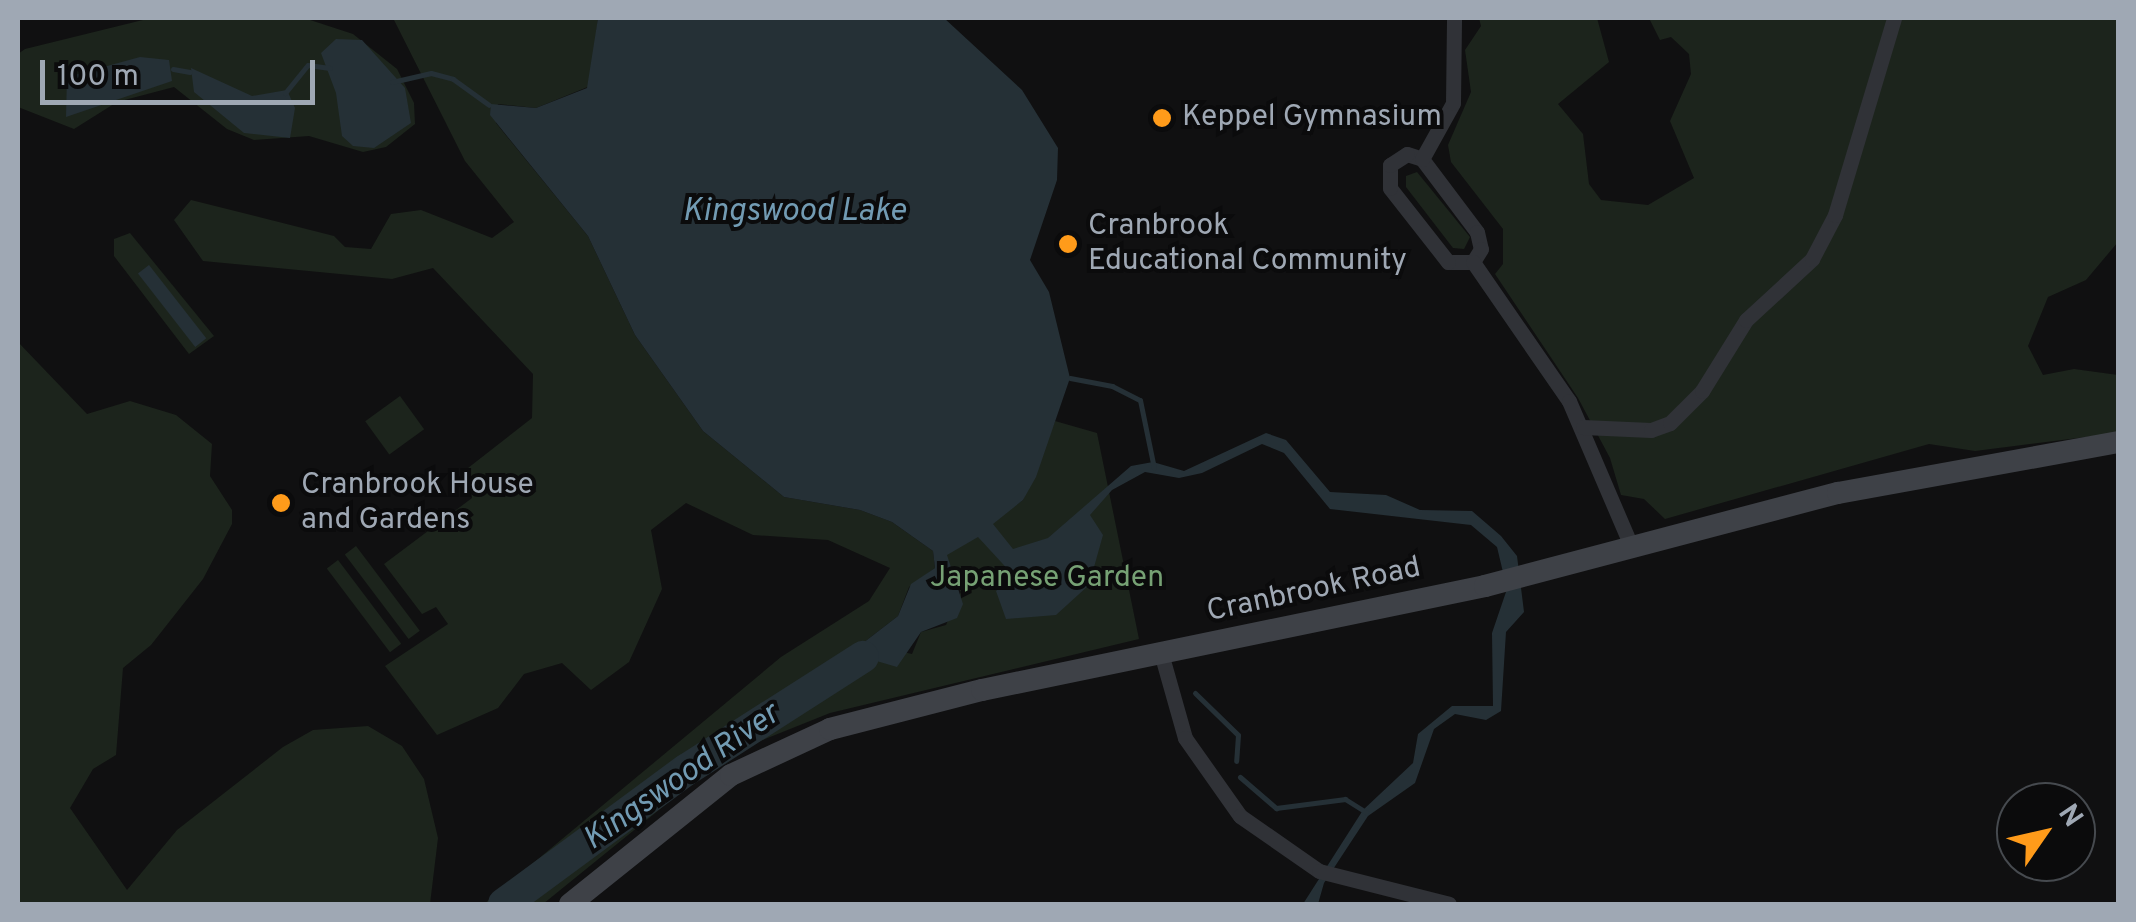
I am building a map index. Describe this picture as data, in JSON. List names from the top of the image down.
{
  "streets": {
    "street": ["Cranbrook Road"]
  },
  "water": ["Kingswood Lake", "Kingswood River"],
  "parks": ["Japanese Garden"],
  "places": ["Keppel Gymnasium", "Cranbrook Educational Community", "Cranbrook House and Gardens"],
  "scale_bar": "100 m",
  "north": "top right"
}
